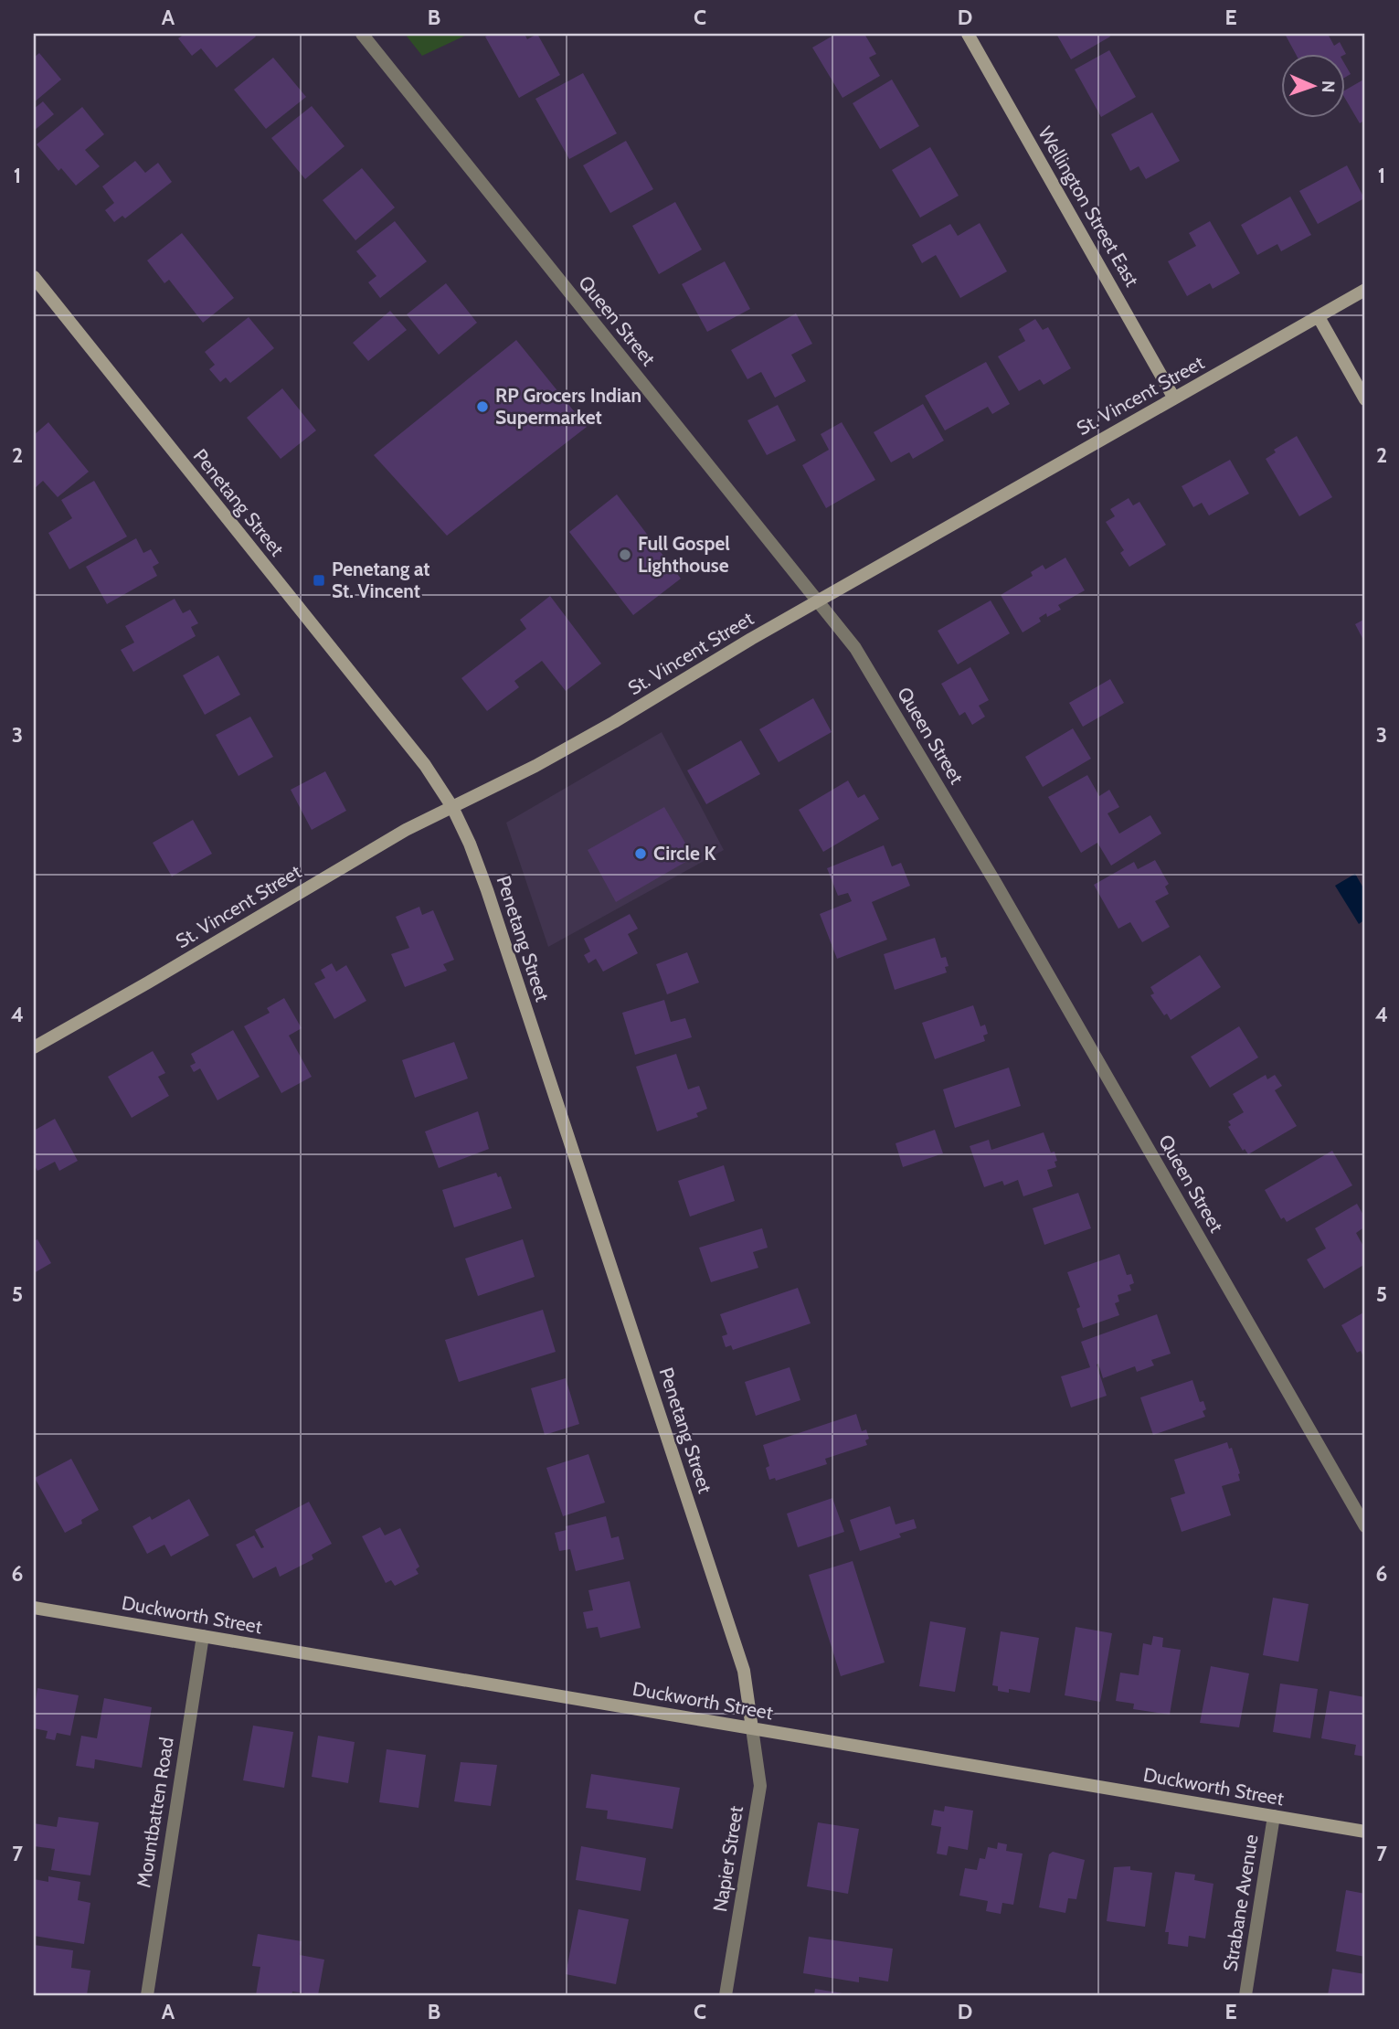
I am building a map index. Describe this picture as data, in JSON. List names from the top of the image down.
{
  "streets": {
    "main road": [
      "Wellington Street East",
      "St. Vincent Street",
      "Penetang Street",
      "Duckworth Street"
    ],
    "street": [
      "Queen Street",
      "Mountbatten Road",
      "Napier Street",
      "Strabane Avenue"
    ]
  },
  "crossings": [
    ["Wellington Street East", "St. Vincent Street"],
    ["Queen Street", "St. Vincent Street"],
    ["St. Vincent Street", "Penetang Street"],
    ["Penetang Street", "Duckworth Street"],
    ["Penetang Street", "Napier Street"],
    ["Duckworth Street", "Mountbatten Road"],
    ["Duckworth Street", "Napier Street"],
    ["Duckworth Street", "Strabane Avenue"]
  ],
  "places": {
    "other": ["RP Grocers Indian Supermarket", "Full Gospel Lighthouse", "Circle K"],
    "transit": ["Penetang at St. Vincent"]
  },
  "north": "right",
  "grid": {
    "columns": [
      "A",
      "B",
      "C",
      "D",
      "E"
    ],
    "rows": [
      "1",
      "2",
      "3",
      "4",
      "5",
      "6",
      "7"
    ]
  }
}
